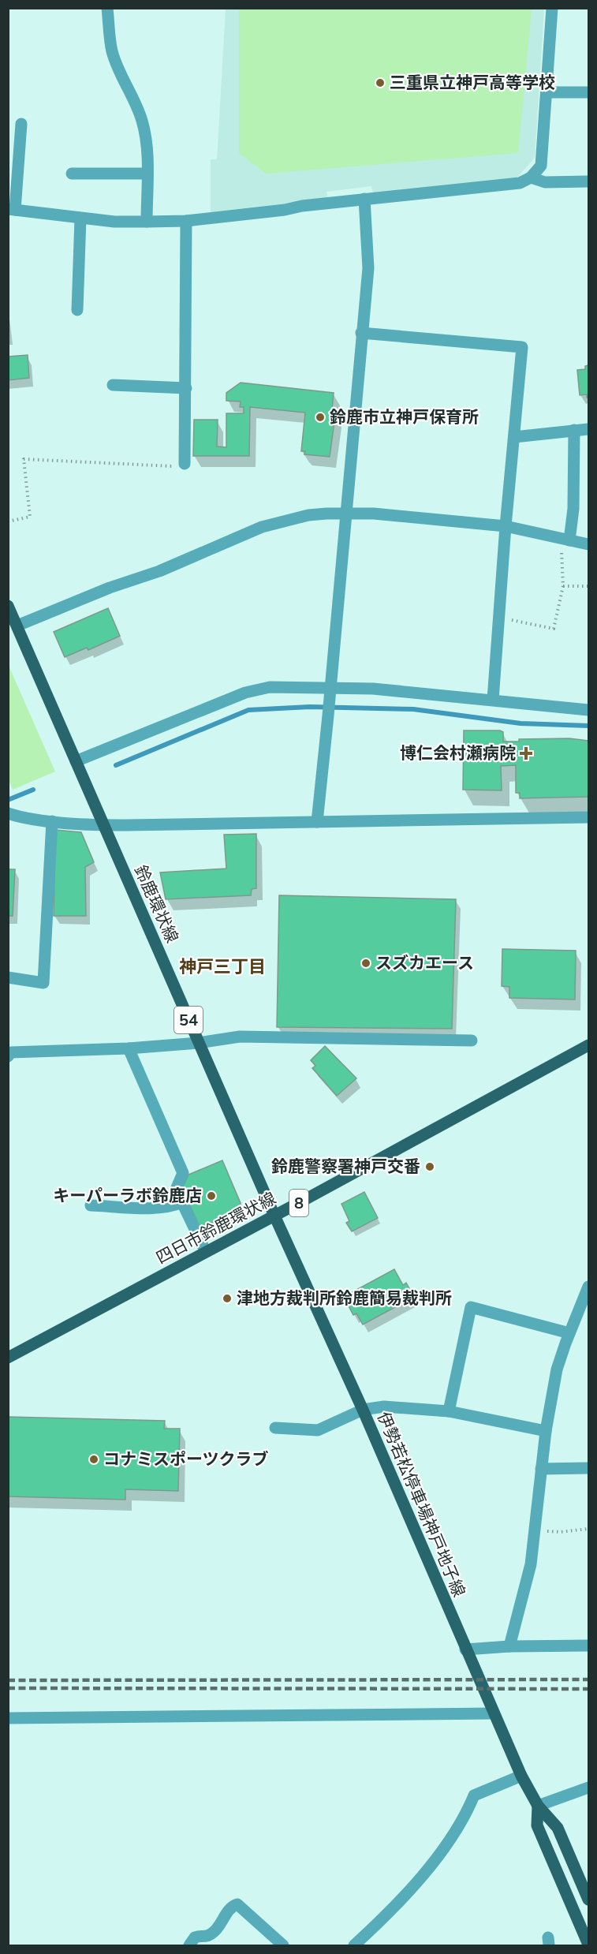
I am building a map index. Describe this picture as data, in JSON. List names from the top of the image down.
{
  "streets": {
    "main road": [
      "鈴鹿環状線",
      "54",
      "8",
      "四日市鈴鹿環状線",
      "伊勢若松停車場神戸地子線"
    ]
  },
  "crossings": [
    ["鈴鹿環状線", "四日市鈴鹿環状線"],
    ["鈴鹿環状線", "伊勢若松停車場神戸地子線"],
    ["四日市鈴鹿環状線", "伊勢若松停車場神戸地子線"]
  ],
  "districts": ["神戸三丁目"],
  "places": {
    "other": [
      "三重県立神戸高等学校",
      "鈴鹿市立神戸保育所",
      "スズカエース",
      "鈴鹿警察署神戸交番",
      "キーパーラボ鈴鹿店",
      "津地方裁判所鈴鹿簡易裁判所",
      "コナミスポーツクラブ"
    ],
    "health": ["博仁会村瀬病院"]
  }
}
